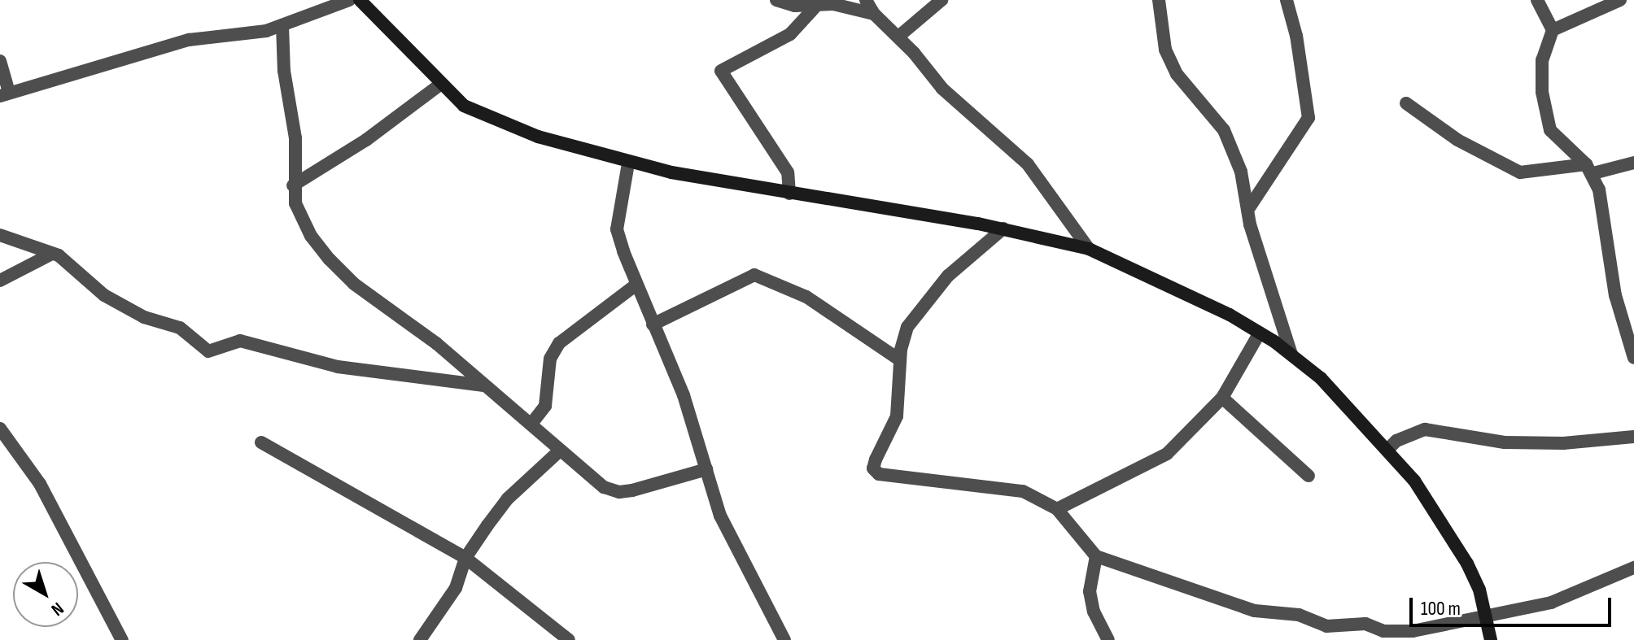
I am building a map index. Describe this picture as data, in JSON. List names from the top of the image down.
{
  "scale_bar": "100 m",
  "north": "bottom right"
}
